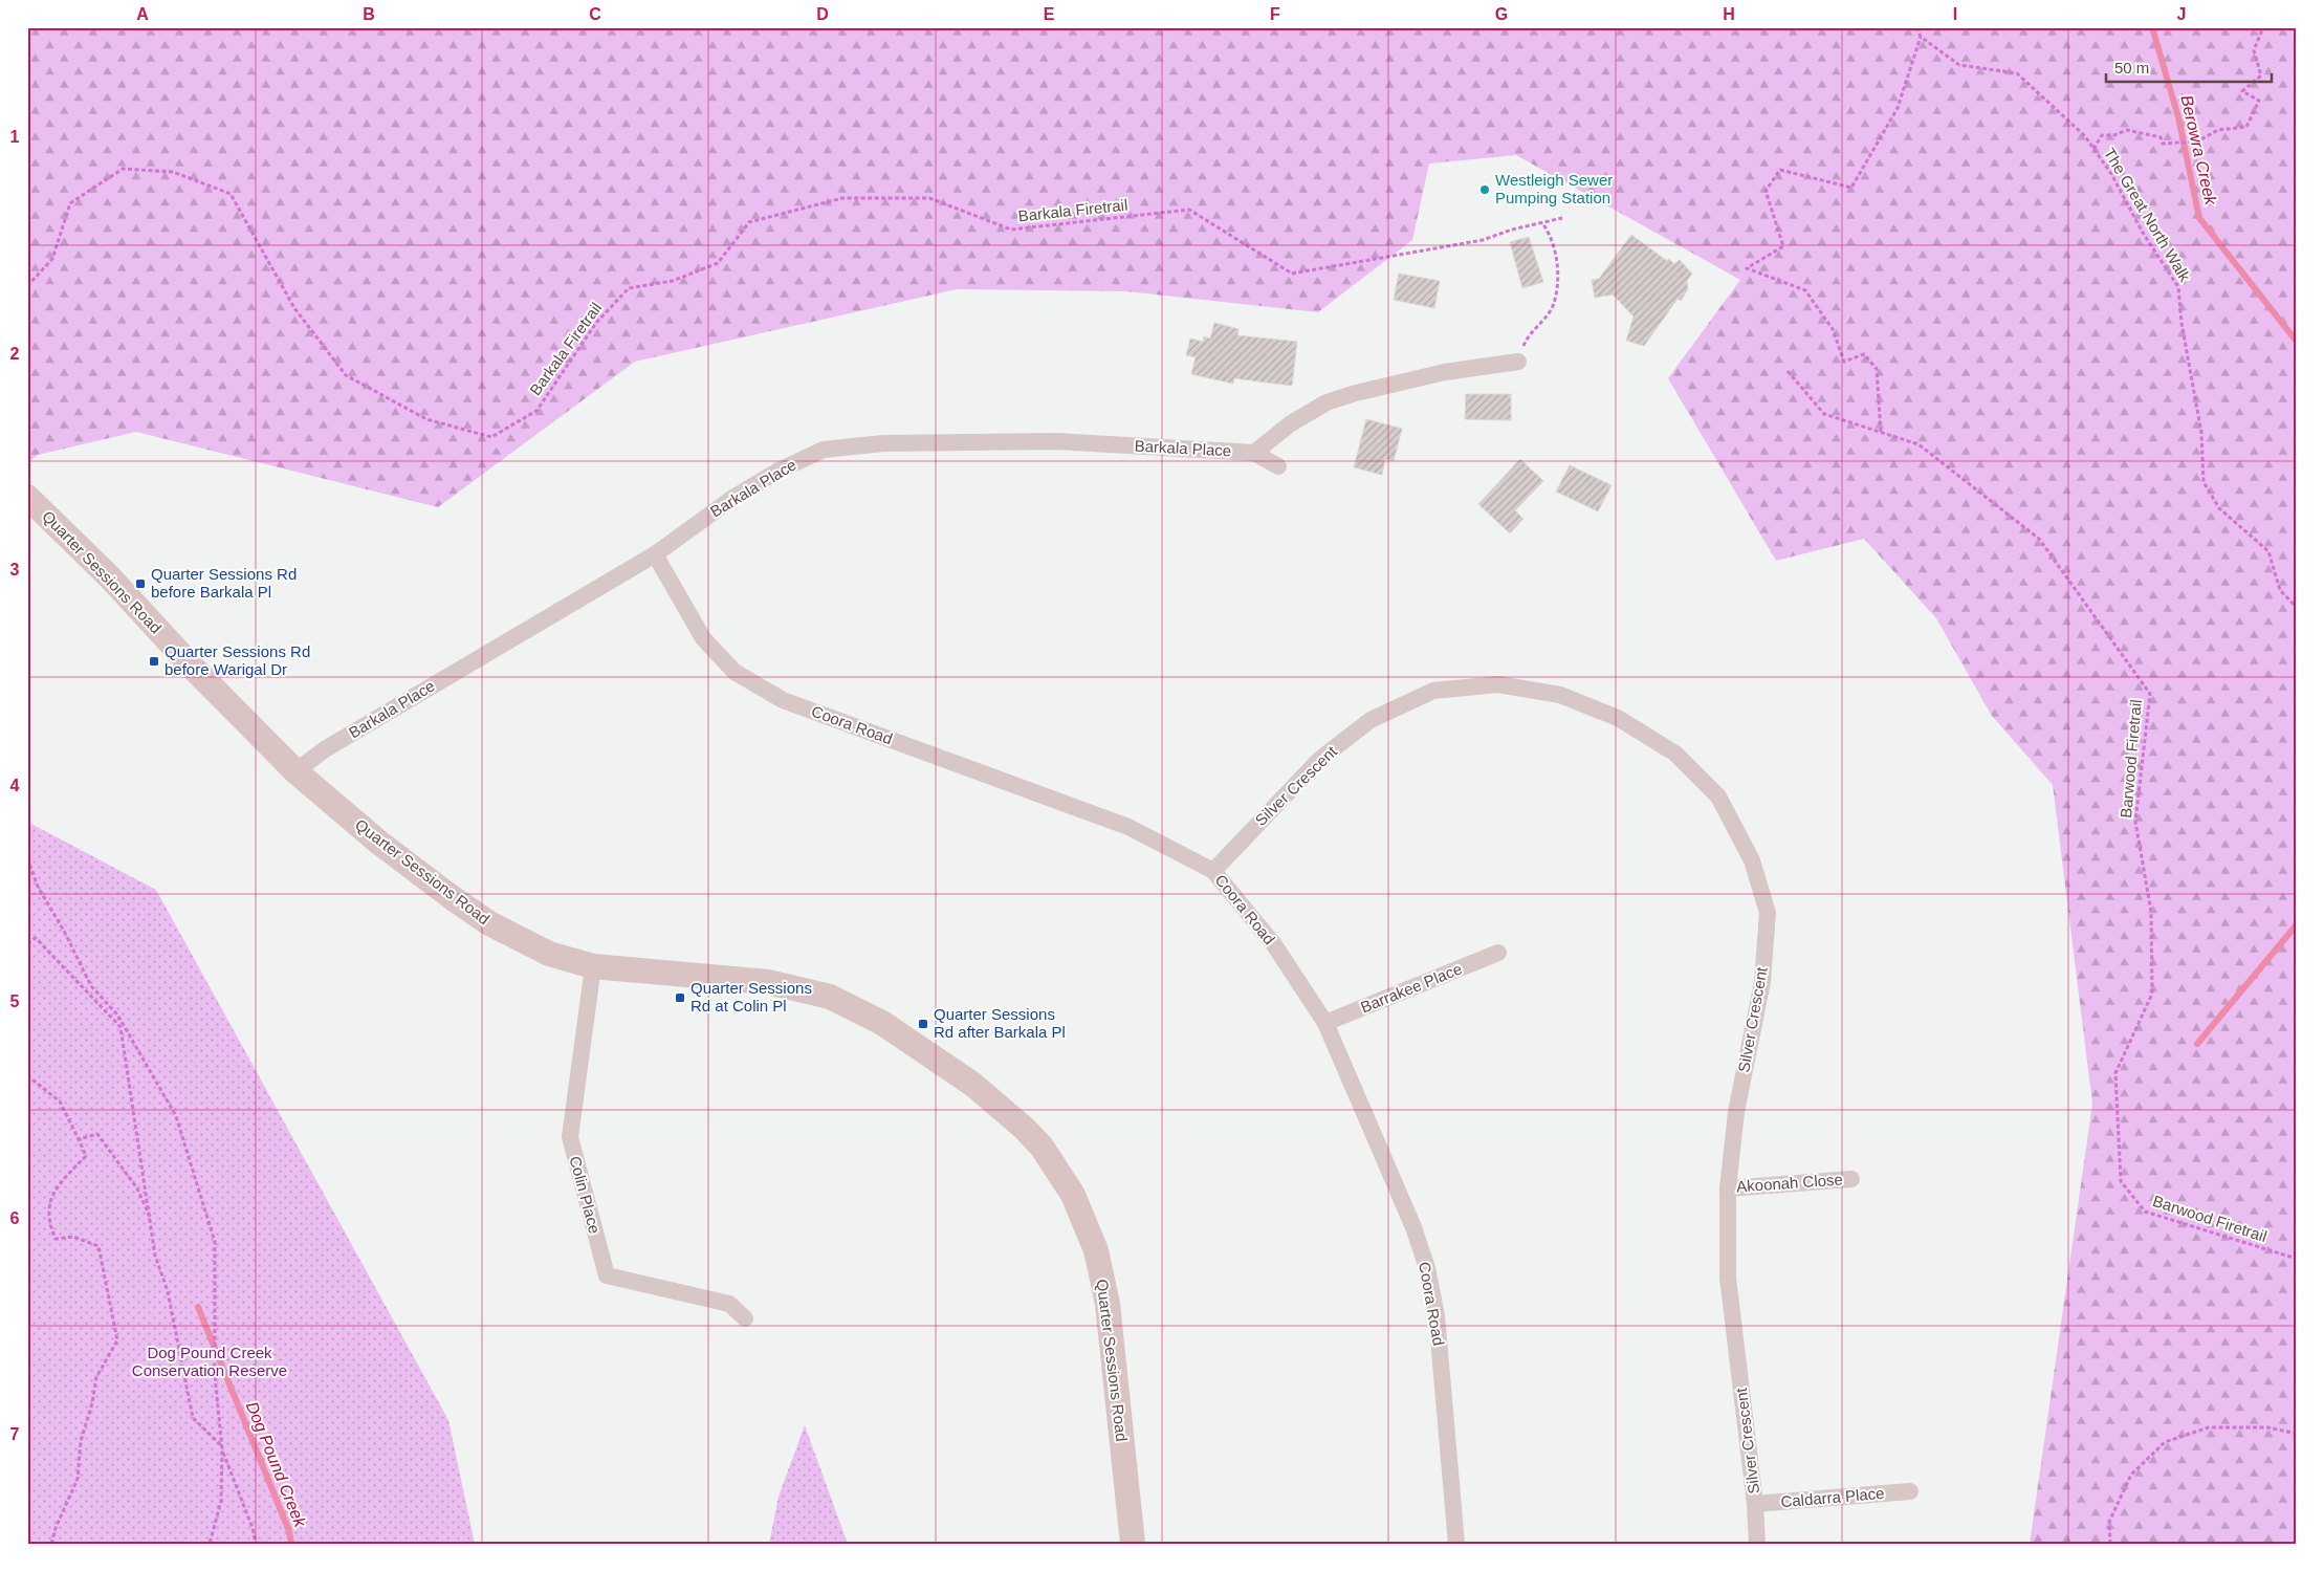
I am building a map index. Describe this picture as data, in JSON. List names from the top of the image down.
{
  "streets": {
    "main road": ["Quarter Sessions Road"],
    "street": [
      "Barkala Place",
      "Coora Road",
      "Silver Crescent",
      "Barrakee Place",
      "Akoonah Close",
      "Colin Place",
      "Caldarra Place"
    ],
    "path": ["Barkala Firetrail", "The Great North Walk", "Barwood Firetrail"]
  },
  "crossings": [
    ["Barkala Place", "Quarter Sessions Road"],
    ["Barkala Place", "Coora Road"],
    ["Quarter Sessions Road", "Colin Place"],
    ["Coora Road", "Silver Crescent"],
    ["Coora Road", "Barrakee Place"],
    ["Silver Crescent", "Akoonah Close"],
    ["Silver Crescent", "Caldarra Place"]
  ],
  "water": ["Berowra Creek", "Dog Pound Creek"],
  "parks": ["Dog Pound Creek Conservation Reserve"],
  "places": {
    "other": ["Westleigh Sewer Pumping Station"],
    "transit": [
      "Quarter Sessions Rd before Barkala Pl",
      "Quarter Sessions Rd before Warigal Dr",
      "Quarter Sessions Rd at Colin Pl",
      "Quarter Sessions Rd after Barkala Pl"
    ]
  },
  "scale_bar": "50 m",
  "grid": {
    "columns": [
      "A",
      "B",
      "C",
      "D",
      "E",
      "F",
      "G",
      "H",
      "I",
      "J"
    ],
    "rows": [
      "1",
      "2",
      "3",
      "4",
      "5",
      "6",
      "7"
    ]
  }
}
